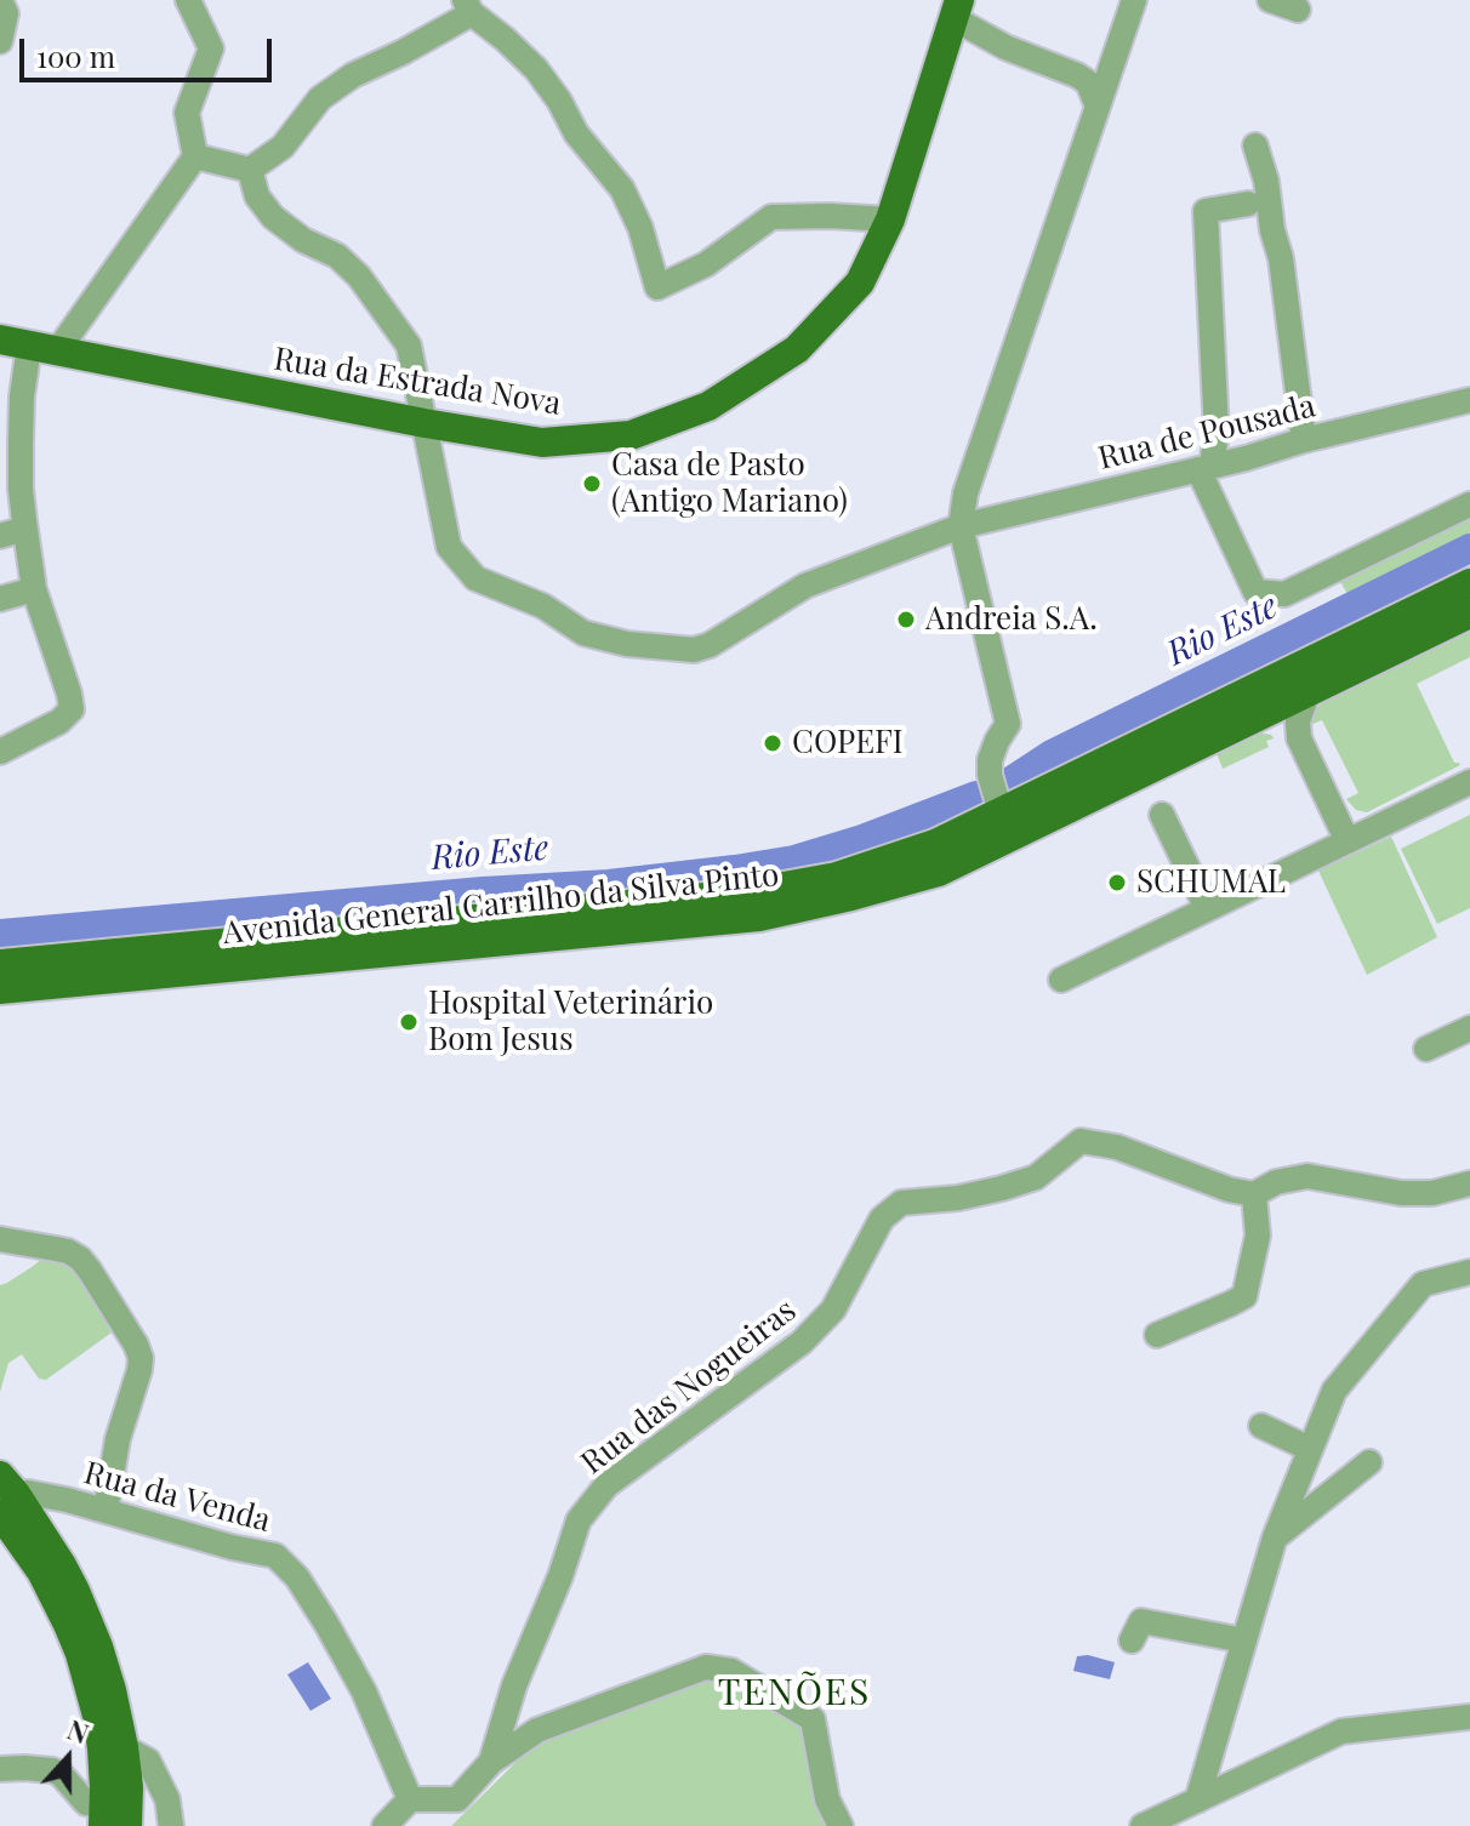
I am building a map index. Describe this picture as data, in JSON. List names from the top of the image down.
{
  "streets": {
    "main road": ["Rua da Estrada Nova", "Avenida General Carrilho da Silva Pinto"],
    "street": ["Rua de Pousada", "Rua das Nogueiras", "Rua da Venda"]
  },
  "crossings": [
    ["Rua da Estrada Nova", "Rua de Pousada"]
  ],
  "districts": ["TENÕES"],
  "water": ["Rio Este"],
  "places": [
    "Casa de Pasto (Antigo Mariano)",
    "Andreia S.A.",
    "COPEFI",
    "SCHUMAL",
    "Hospital Veterinário Bom Jesus"
  ],
  "scale_bar": "100 m",
  "north": "top"
}
